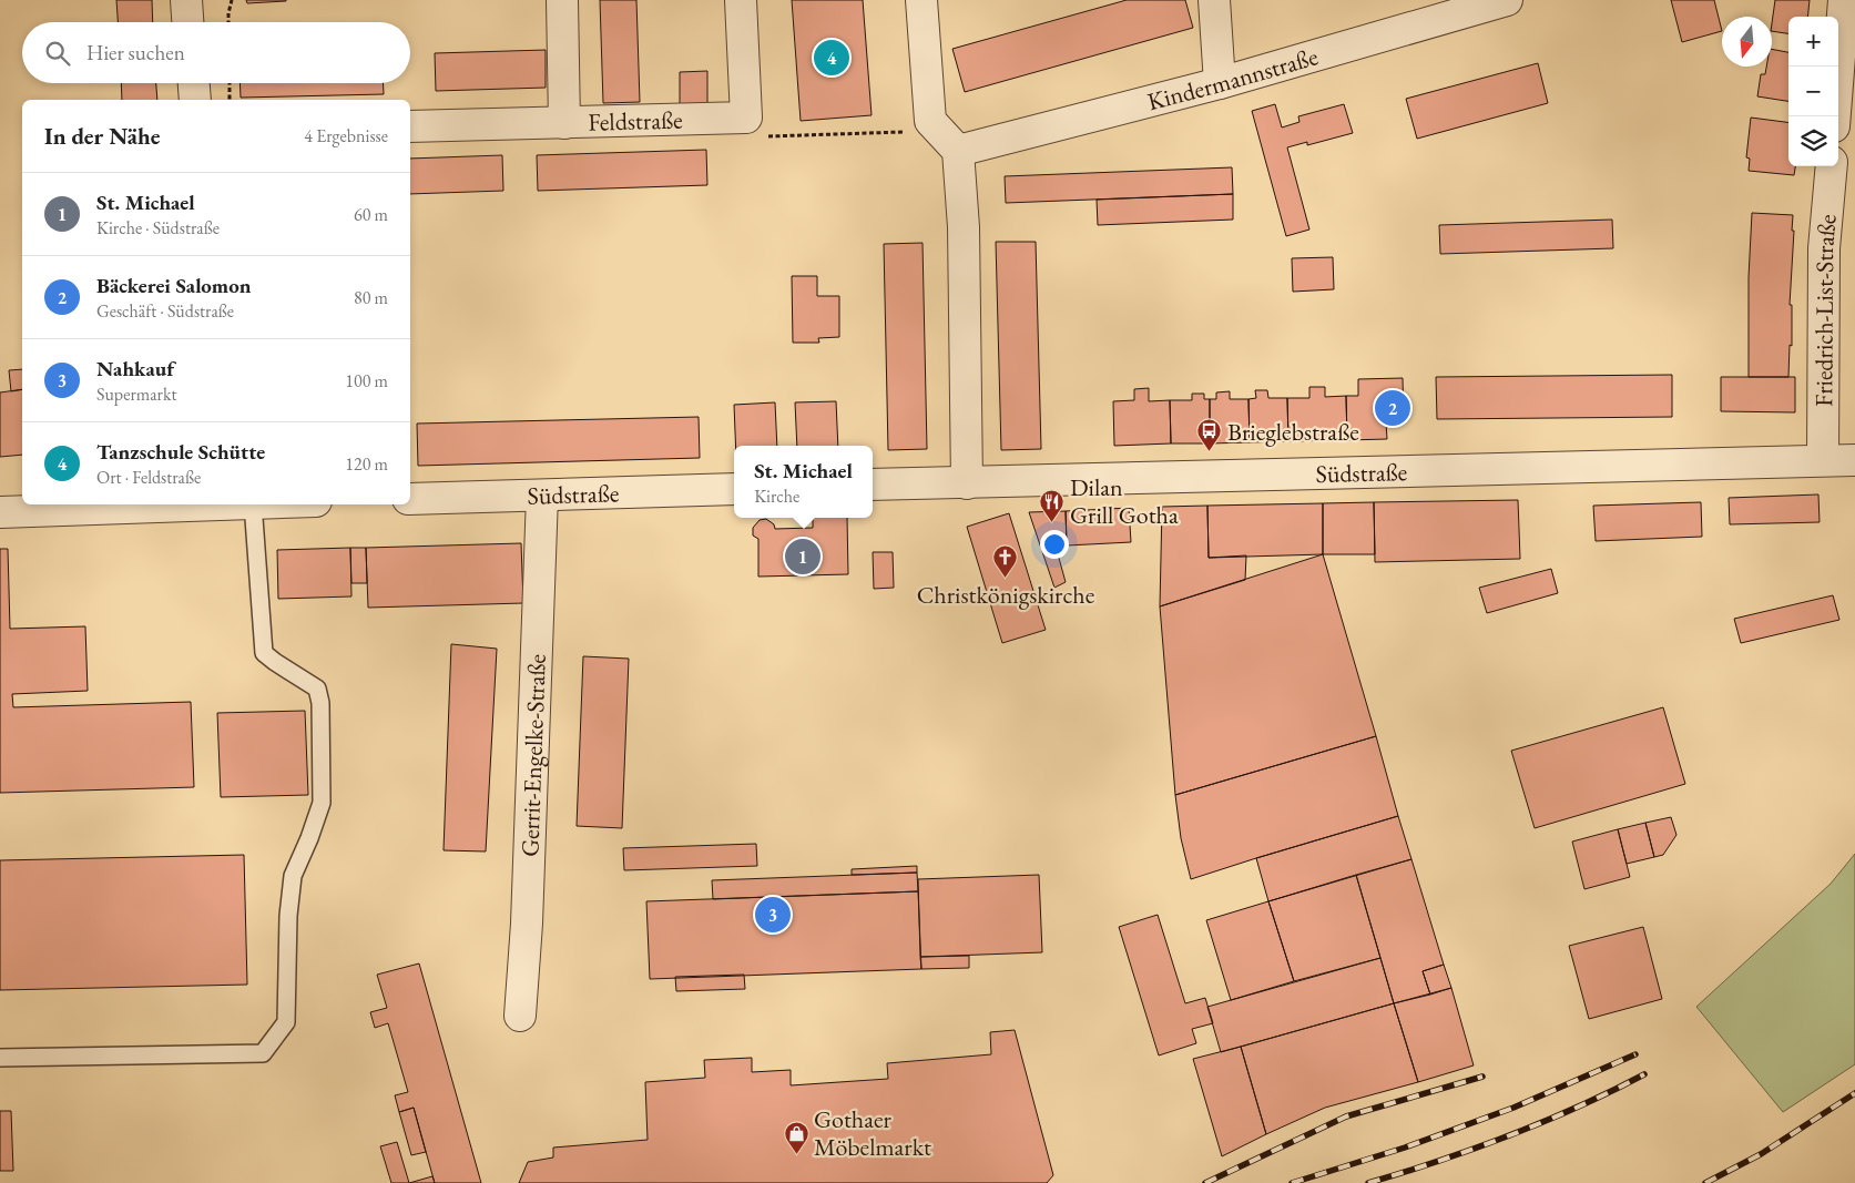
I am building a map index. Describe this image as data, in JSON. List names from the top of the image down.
{
  "streets": {
    "street": [
      "Kindermannstraße",
      "Feldstraße",
      "Friedrich-List-Straße",
      "Südstraße",
      "Gerrit-Engelke-Straße"
    ]
  },
  "crossings": [
    ["Friedrich-List-Straße", "Südstraße"],
    ["Südstraße", "Gerrit-Engelke-Straße"]
  ],
  "places": {
    "bus stop": ["Brieglebstraße"],
    "restaurant": ["Dilan Grill Gotha"],
    "church": ["Christkönigskirche"],
    "shop": ["Gothaer Möbelmarkt"]
  },
  "north": "bottom",
  "page": {
    "map_buttons": ["+", "−"],
    "search": "Hier suchen",
    "pins": [
      "4",
      "2",
      "1",
      "3"
    ],
    "heading": ["In der Nähe", "4 Ergebnisse"],
    "list": [
      {
        "mark": "1",
        "name": "St. Michael",
        "note": "Kirche · Südstraße",
        "value": "60 m"
      },
      {
        "mark": "2",
        "name": "Bäckerei Salomon",
        "note": "Geschäft · Südstraße",
        "value": "80 m"
      },
      {
        "mark": "3",
        "name": "Nahkauf",
        "note": "Supermarkt",
        "value": "100 m"
      },
      {
        "mark": "4",
        "name": "Tanzschule Schütte",
        "note": "Ort · Feldstraße",
        "value": "120 m"
      }
    ],
    "popup": ["St. Michael", "Kirche"]
  }
}
